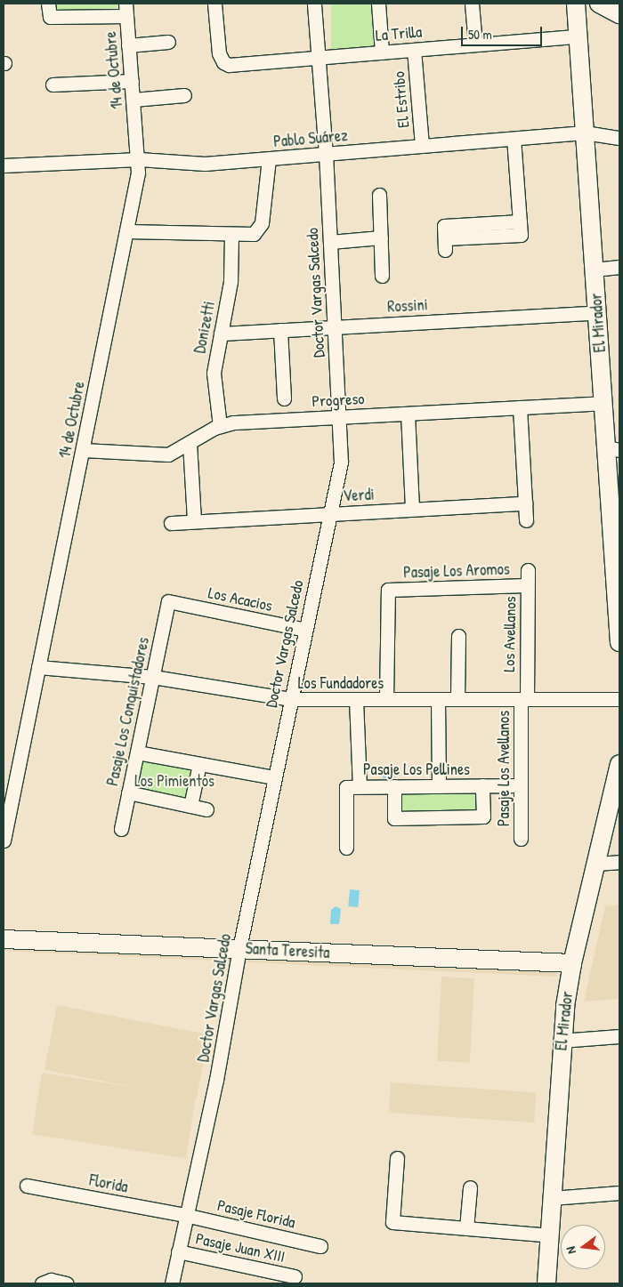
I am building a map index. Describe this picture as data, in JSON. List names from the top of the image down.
{
  "streets": {
    "main road": ["El Mirador", "Santa Teresita"],
    "street": [
      "La Trilla",
      "14 de Octubre",
      "El Estribo",
      "Pablo Suárez",
      "Doctor Vargas Salcedo",
      "Rossini",
      "Donizetti",
      "Progreso",
      "Verdi",
      "Pasaje Los Aromos",
      "Los Acacios",
      "Los Avellanos",
      "Los Fundadores",
      "Pasaje Los Conquistadores",
      "Pasaje Los Avellanos",
      "Pasaje Los Pellines",
      "Florida",
      "Pasaje Florida",
      "Pasaje Juan XIII"
    ]
  },
  "crossings": [
    ["La Trilla", "El Estribo"],
    ["La Trilla", "Doctor Vargas Salcedo"],
    ["La Trilla", "El Mirador"],
    ["14 de Octubre", "Pablo Suárez"],
    ["14 de Octubre", "Progreso"],
    ["14 de Octubre", "Los Fundadores"],
    ["El Estribo", "Pablo Suárez"],
    ["Pablo Suárez", "Doctor Vargas Salcedo"],
    ["Pablo Suárez", "El Mirador"],
    ["Doctor Vargas Salcedo", "Rossini"],
    ["Doctor Vargas Salcedo", "Progreso"],
    ["Doctor Vargas Salcedo", "Verdi"],
    ["Doctor Vargas Salcedo", "Los Acacios"],
    ["Doctor Vargas Salcedo", "Los Fundadores"],
    ["Doctor Vargas Salcedo", "Santa Teresita"],
    ["Doctor Vargas Salcedo", "Florida"],
    ["Doctor Vargas Salcedo", "Pasaje Florida"],
    ["Doctor Vargas Salcedo", "Pasaje Juan XIII"],
    ["Rossini", "El Mirador"],
    ["Rossini", "Donizetti"],
    ["El Mirador", "Progreso"],
    ["El Mirador", "Santa Teresita"],
    ["Donizetti", "Progreso"],
    ["Pasaje Los Aromos", "Los Avellanos"],
    ["Pasaje Los Aromos", "Los Fundadores"],
    ["Los Acacios", "Pasaje Los Conquistadores"],
    ["Los Avellanos", "Los Fundadores"],
    ["Los Avellanos", "Pasaje Los Avellanos"],
    ["Los Fundadores", "Pasaje Los Conquistadores"],
    ["Los Fundadores", "Pasaje Los Avellanos"],
    ["Pasaje Los Avellanos", "Pasaje Los Pellines"],
    ["Florida", "Pasaje Florida"]
  ],
  "parks": ["Los Pimientos"],
  "scale_bar": "50 m",
  "north": "left"
}
